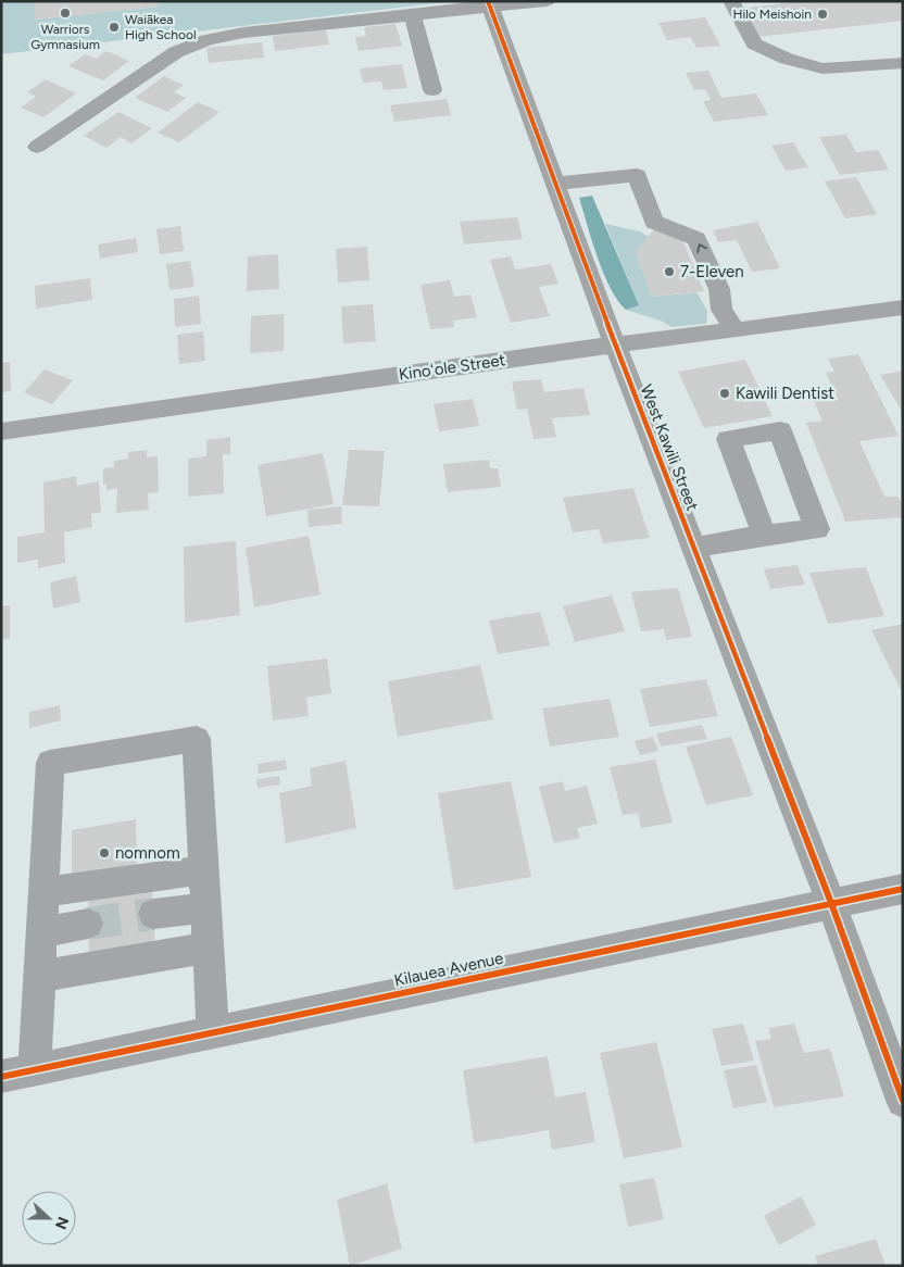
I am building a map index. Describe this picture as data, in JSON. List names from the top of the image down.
{
  "streets": {
    "street": ["Kinoʻole Street", "West Kawili Street", "Kilauea Avenue"]
  },
  "crossings": [
    ["Kinoʻole Street", "West Kawili Street"],
    ["West Kawili Street", "Kilauea Avenue"]
  ],
  "places": [
    "Warriors Gymnasium",
    "Hilo Meishoin",
    "Waiākea High School",
    "7-Eleven",
    "Kawili Dentist",
    "nomnom"
  ],
  "north": "right"
}
